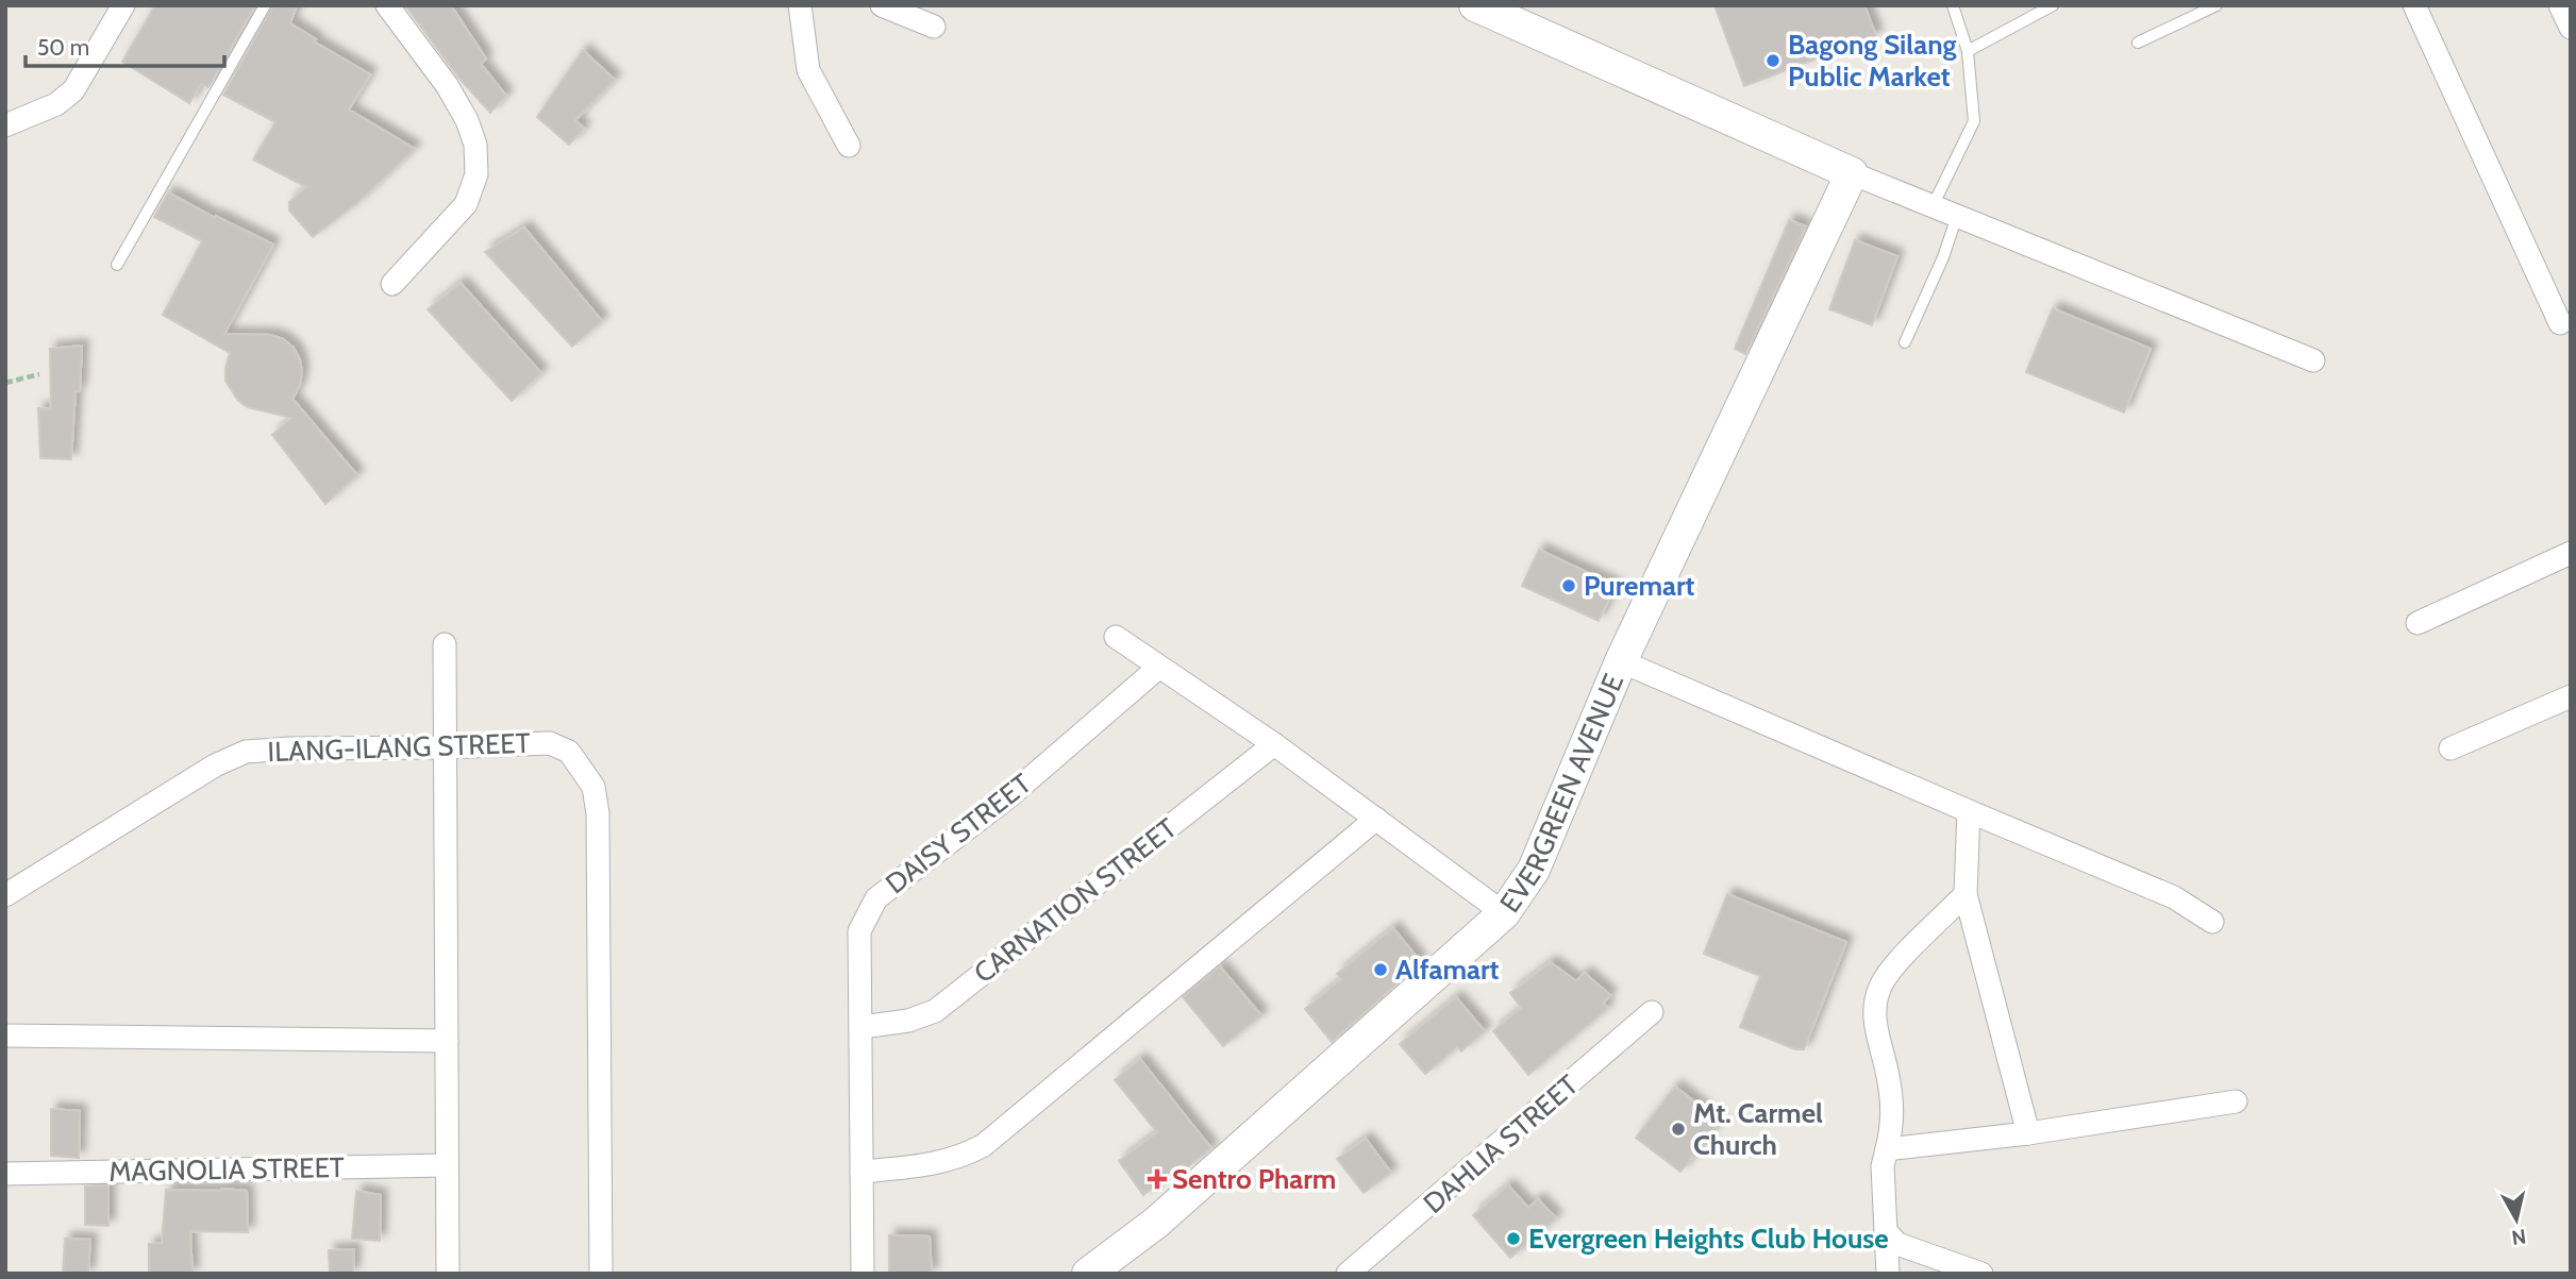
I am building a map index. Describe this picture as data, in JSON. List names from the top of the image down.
{
  "streets": {
    "street": [
      "ILANG-ILANG STREET",
      "EVERGREEN AVENUE",
      "DAISY STREET",
      "CARNATION STREET",
      "DAHLIA STREET",
      "MAGNOLIA STREET"
    ]
  },
  "crossings": [
    ["DAISY STREET", "CARNATION STREET"]
  ],
  "places": {
    "other": [
      "Bagong Silang Public Market",
      "Puremart",
      "Alfamart",
      "Mt. Carmel Church",
      "Evergreen Heights Club House"
    ],
    "health": ["Sentro Pharm"]
  },
  "scale_bar": "50 m",
  "north": "bottom"
}
